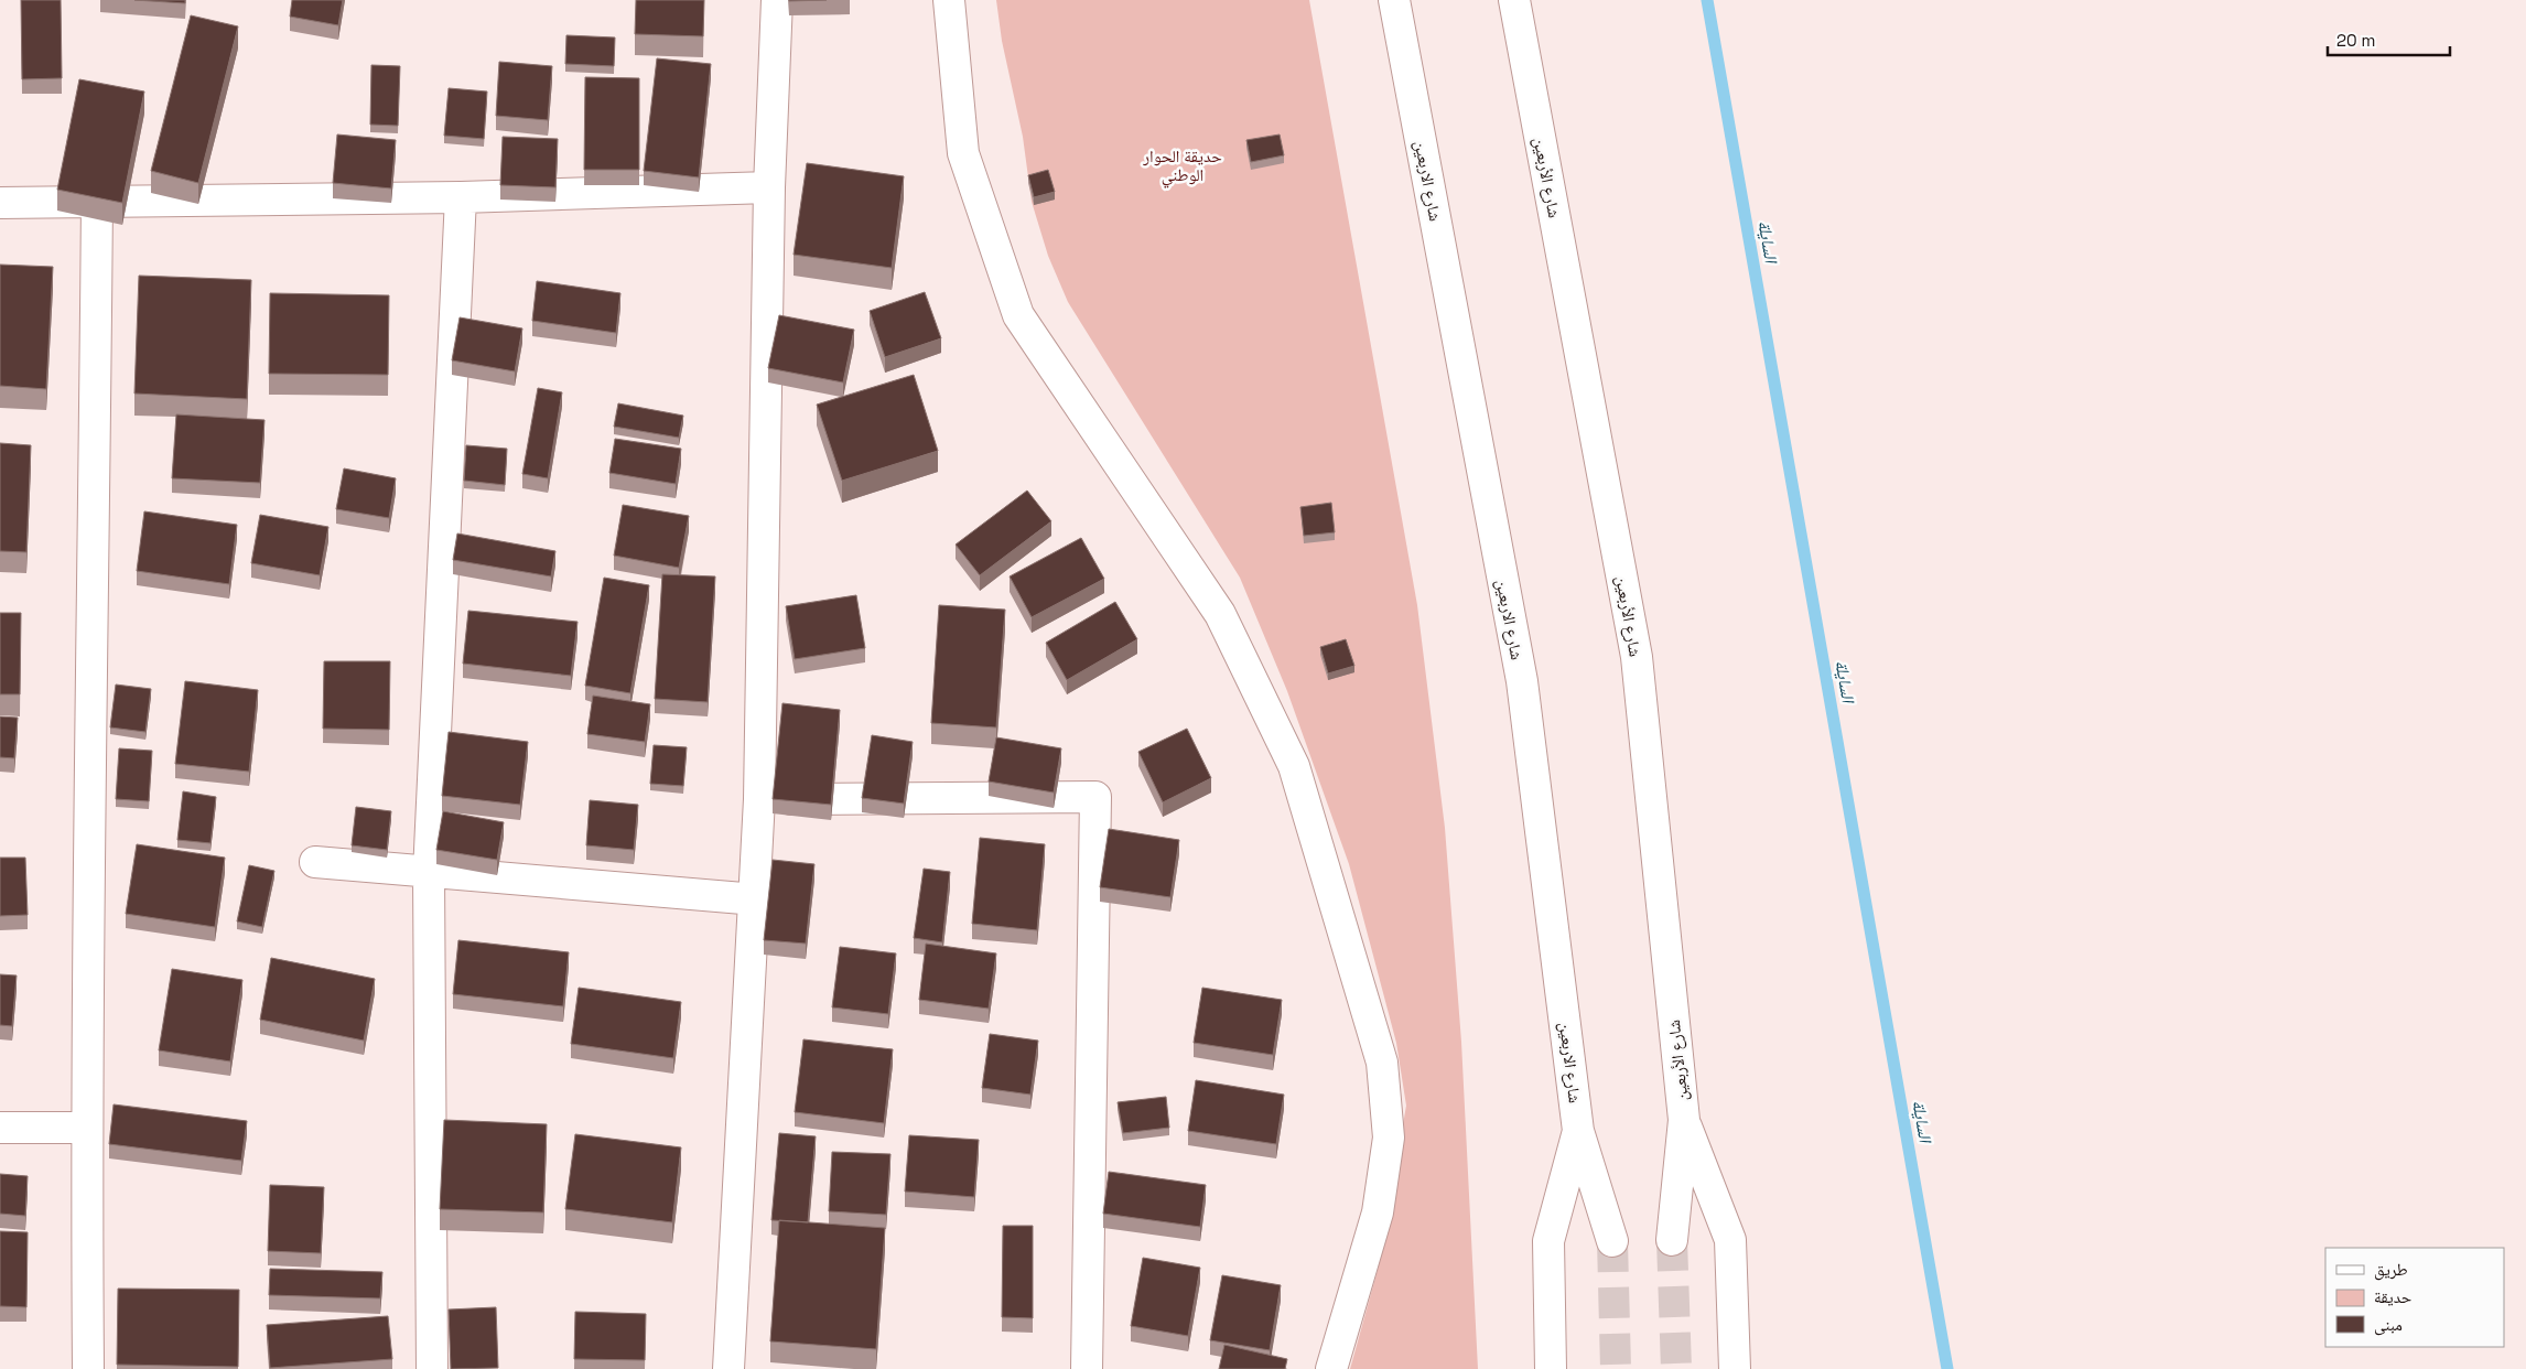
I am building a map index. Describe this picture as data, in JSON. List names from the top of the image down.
{
  "streets": {
    "street": ["شارع الأربعين", "شارع الاربعين"]
  },
  "water": ["السايلة"],
  "parks": ["حديقة الحوار الوطني"],
  "legend": ["طريق", "حديقة", "مبنى"],
  "scale_bar": "20 m"
}
